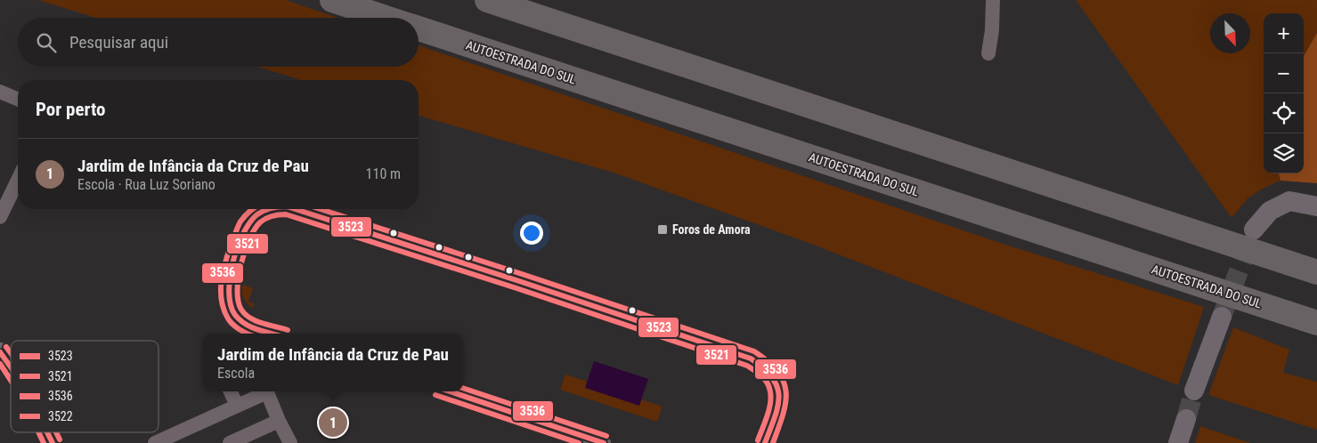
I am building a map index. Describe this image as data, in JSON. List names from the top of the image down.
{
  "streets": {
    "highway": ["AUTOESTRADA DO SUL"]
  },
  "places": {
    "transit": ["Foros de Amora"]
  },
  "lines": [
    "transit line 3523",
    "transit line 3536",
    "transit line 3521",
    "transit line 3522"
  ],
  "legend": [
    "3523",
    "3521",
    "3536",
    "3522"
  ],
  "north": "bottom right",
  "page": {
    "map_buttons": ["+", "−"],
    "search": "Pesquisar aqui",
    "heading": "Por perto",
    "list": [
      {
        "mark": "1",
        "name": "Jardim de Infância da Cruz de Pau",
        "note": "Escola · Rua Luz Soriano",
        "value": "110 m"
      }
    ],
    "popup": ["Jardim de Infância da Cruz de Pau", "Escola"],
    "pins": "1"
  }
}
